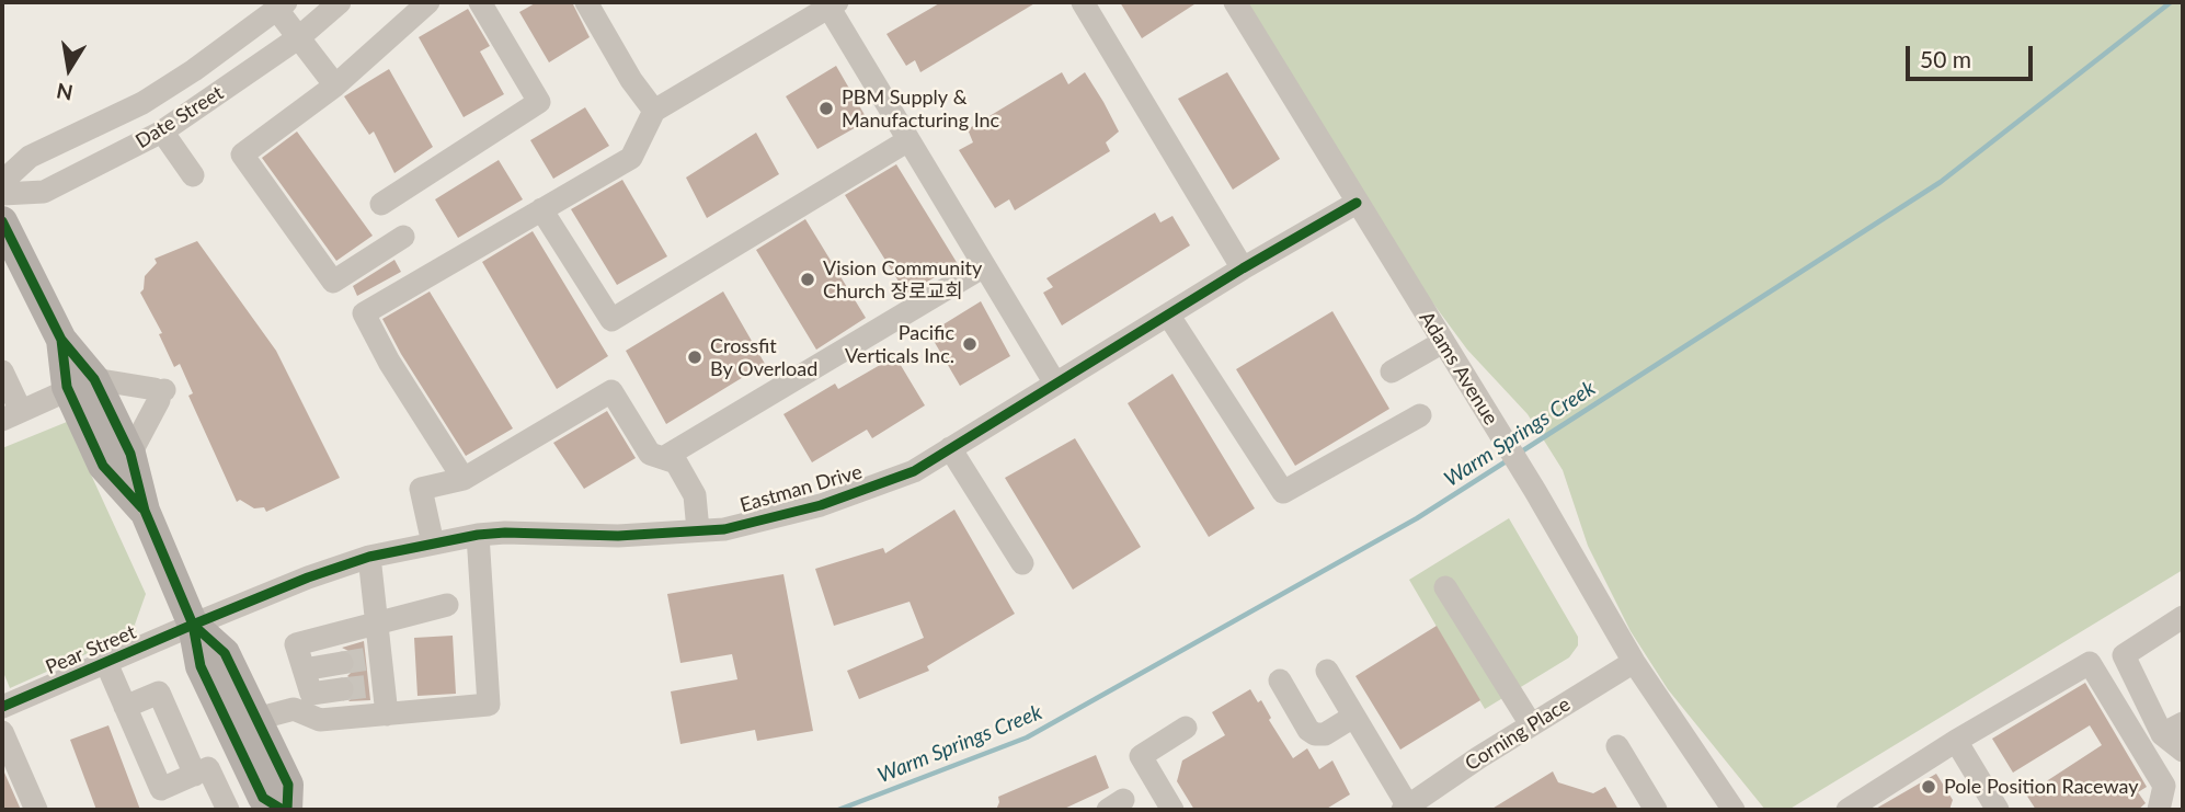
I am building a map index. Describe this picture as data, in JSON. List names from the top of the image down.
{
  "streets": {
    "street": [
      "Date Street",
      "Adams Avenue",
      "Eastman Drive",
      "Pear Street",
      "Corning Place"
    ]
  },
  "crossings": [
    ["Adams Avenue", "Eastman Drive"],
    ["Adams Avenue", "Corning Place"],
    ["Eastman Drive", "Pear Street"]
  ],
  "water": ["Warm Springs Creek"],
  "places": [
    "PBM Supply & Manufacturing Inc",
    "Vision Community Church 장로교회",
    "Pacific Verticals Inc.",
    "Crossfit By Overload",
    "Pole Position Raceway"
  ],
  "scale_bar": "50 m",
  "north": "bottom"
}
